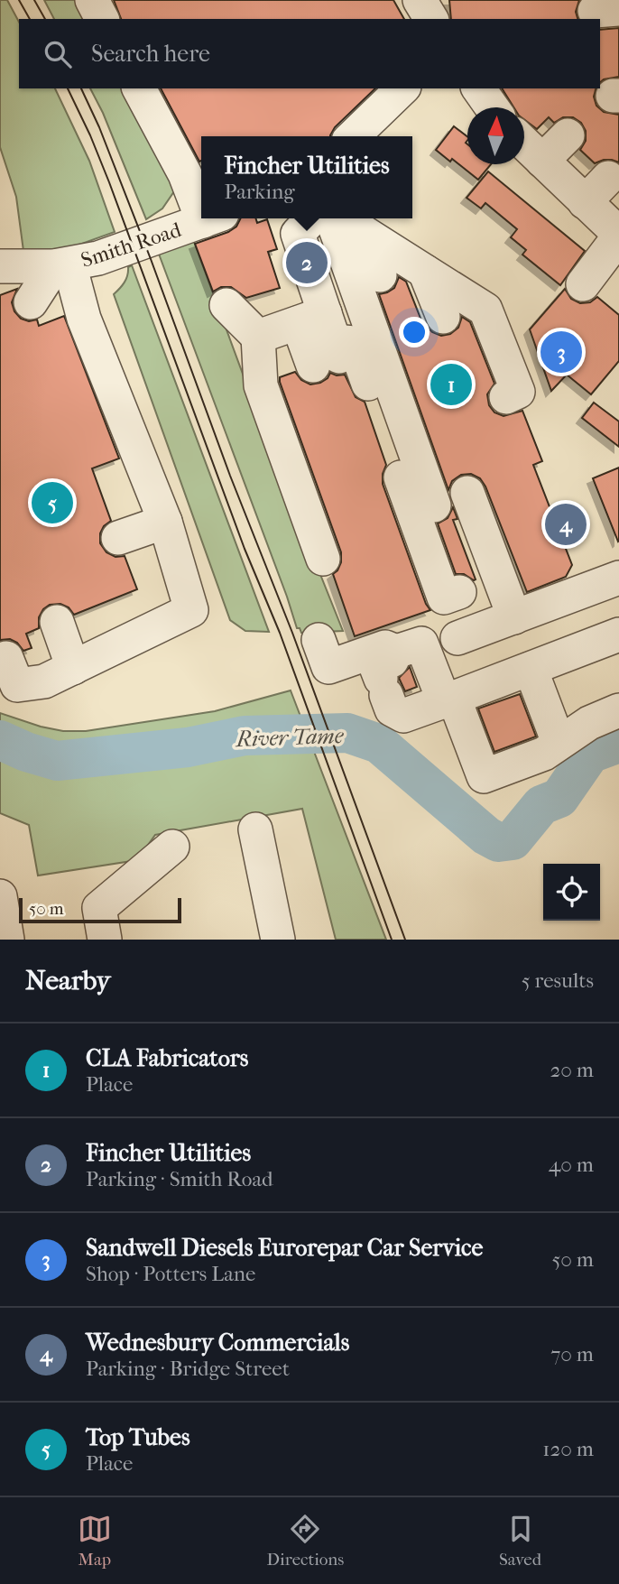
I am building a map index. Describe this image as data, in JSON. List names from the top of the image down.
{
  "streets": {
    "street": ["Smith Road"]
  },
  "water": ["River Tame"],
  "scale_bar": "50 m",
  "north": "top",
  "page": {
    "search": "Search here",
    "popup": ["Fincher Utilities", "Parking"],
    "pins": [
      "2",
      "3",
      "1",
      "5",
      "4"
    ],
    "scale": "50 m",
    "heading": ["Nearby", "5 results"],
    "list": [
      {
        "mark": "1",
        "name": "CLA Fabricators",
        "note": "Place",
        "value": "20 m"
      },
      {
        "mark": "2",
        "name": "Fincher Utilities",
        "note": "Parking · Smith Road",
        "value": "40 m"
      },
      {
        "mark": "3",
        "name": "Sandwell Diesels Eurorepar Car Service",
        "note": "Shop · Potters Lane",
        "value": "50 m"
      },
      {
        "mark": "4",
        "name": "Wednesbury Commercials",
        "note": "Parking · Bridge Street",
        "value": "70 m"
      },
      {
        "mark": "5",
        "name": "Top Tubes",
        "note": "Place",
        "value": "120 m"
      }
    ],
    "nav": ["Map", "Directions", "Saved"]
  }
}
